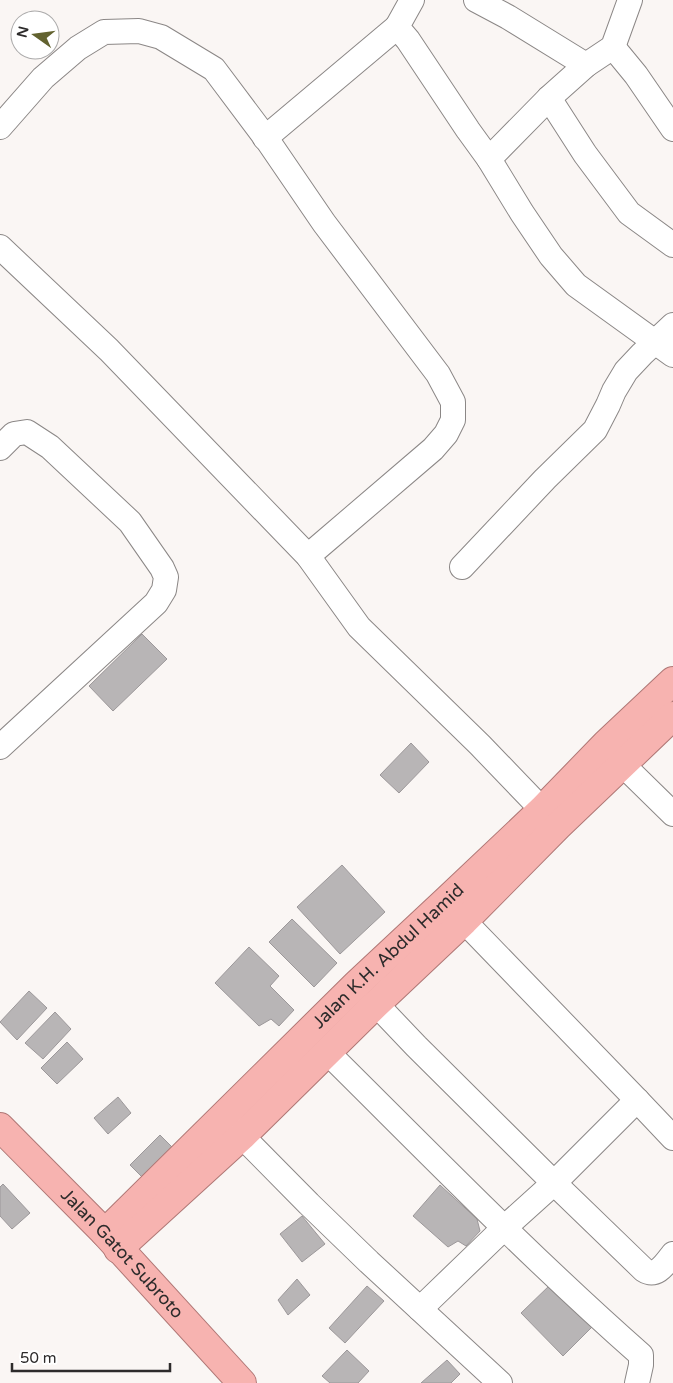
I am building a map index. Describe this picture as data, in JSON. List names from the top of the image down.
{
  "streets": {
    "highway": ["Jalan K.H. Abdul Hamid", "Jalan Gatot Subroto"]
  },
  "crossings": [
    ["Jalan K.H. Abdul Hamid", "Jalan Gatot Subroto"]
  ],
  "scale_bar": "50 m",
  "north": "left"
}
